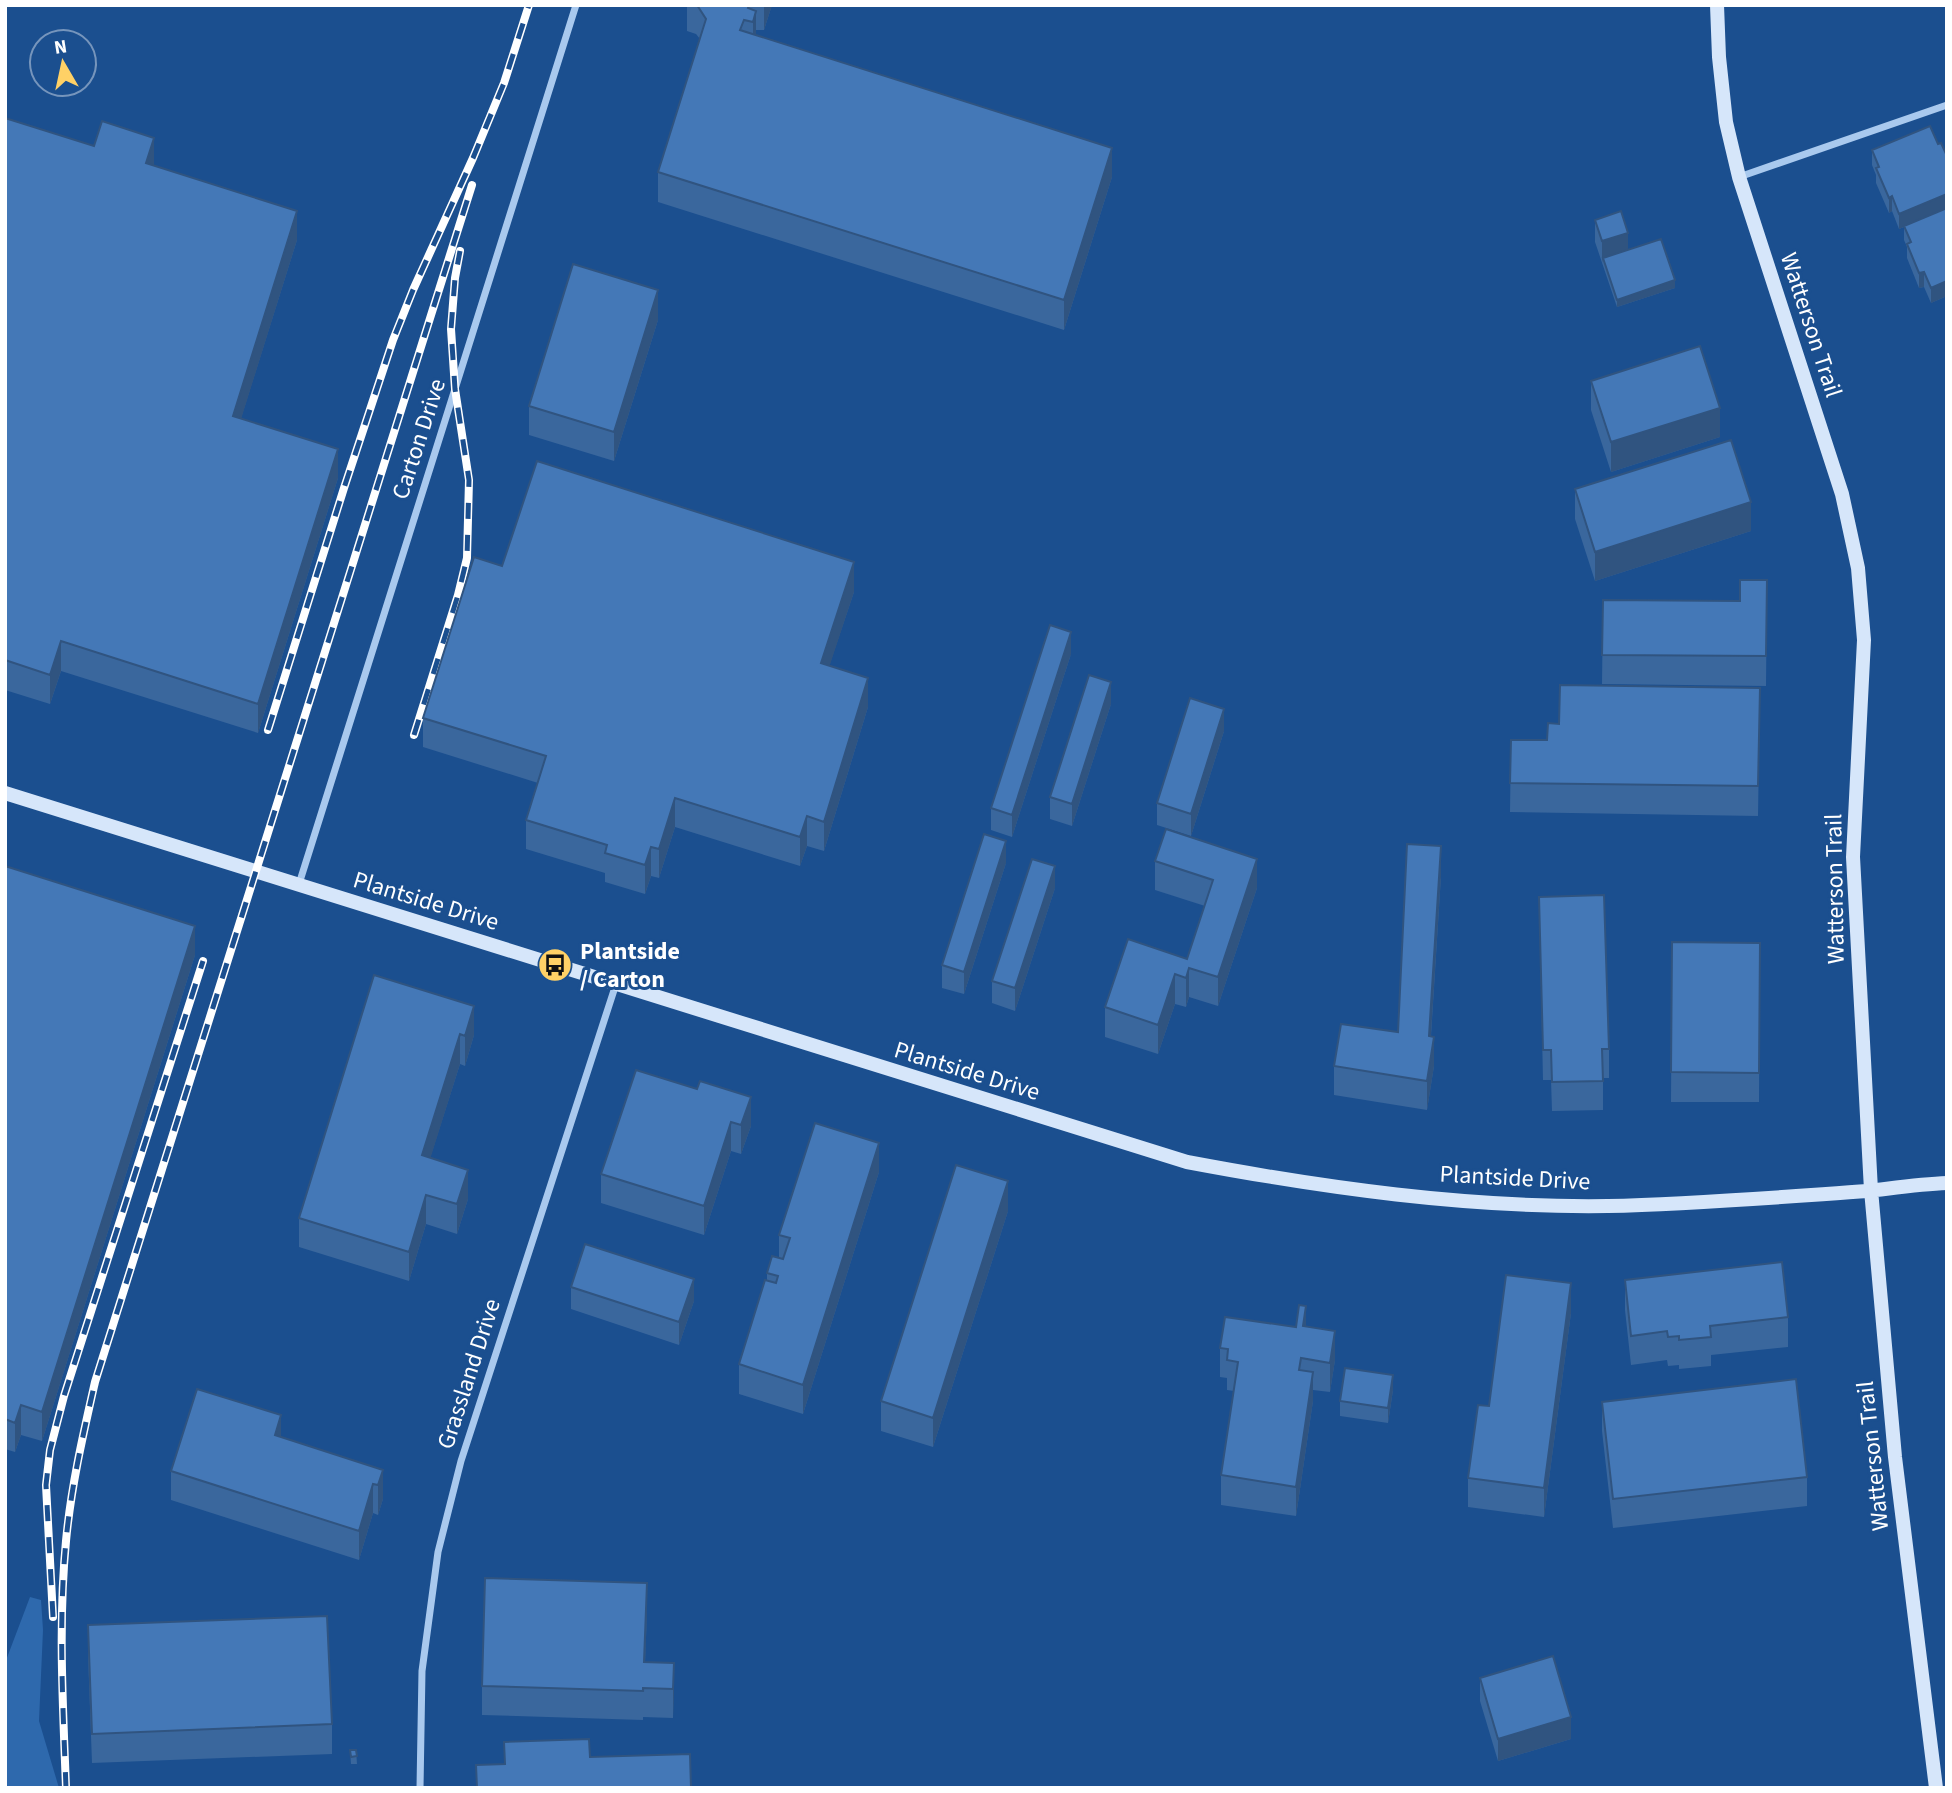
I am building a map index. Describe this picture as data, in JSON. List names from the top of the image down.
{
  "streets": {
    "street": [
      "Watterson Trail",
      "Carton Drive",
      "Plantside Drive",
      "Grassland Drive"
    ]
  },
  "crossings": [
    ["Watterson Trail", "Plantside Drive"],
    ["Carton Drive", "Plantside Drive"],
    ["Plantside Drive", "Grassland Drive"]
  ],
  "places": {
    "bus stop": ["Plantside / Carton"]
  },
  "north": "top"
}
